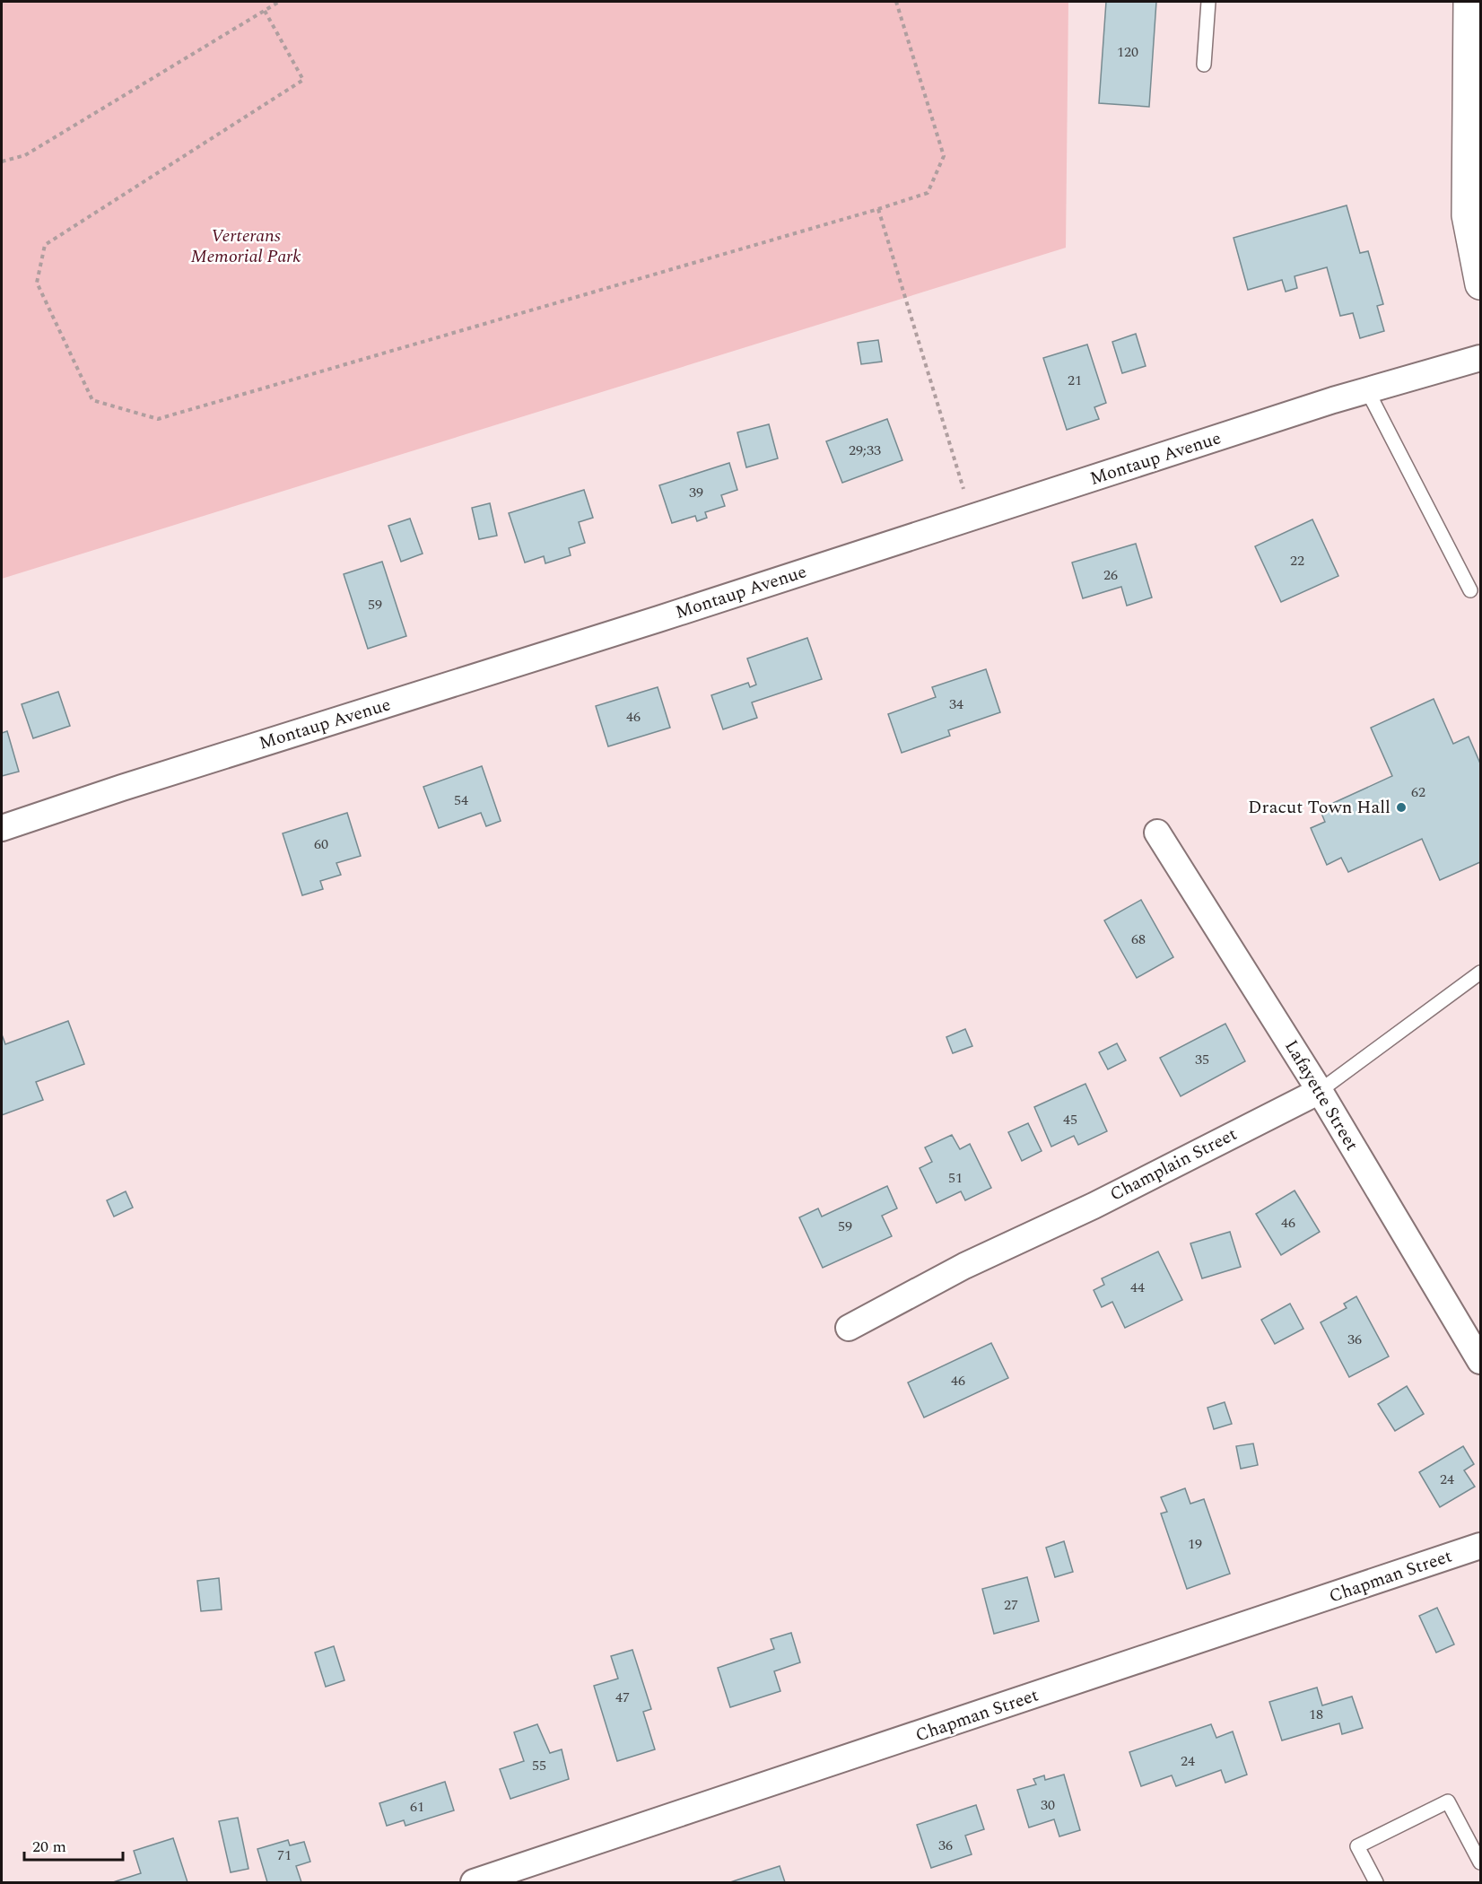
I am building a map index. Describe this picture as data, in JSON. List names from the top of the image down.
{
  "streets": {
    "street": [
      "Montaup Avenue",
      "Lafayette Street",
      "Champlain Street",
      "Chapman Street"
    ]
  },
  "crossings": [
    ["Lafayette Street", "Champlain Street"]
  ],
  "parks": ["Verterans Memorial Park"],
  "places": ["Dracut Town Hall"],
  "house_numbers": [
    "120",
    "21",
    "29;33",
    "39",
    "22",
    "26",
    "59",
    "34",
    "46",
    "62",
    "54",
    "60",
    "68",
    "35",
    "45",
    "51",
    "46",
    "59",
    "44",
    "36",
    "46",
    "24",
    "19",
    "27",
    "47",
    "18",
    "24",
    "55",
    "30",
    "61",
    "36",
    "71"
  ],
  "scale_bar": "20 m"
}
